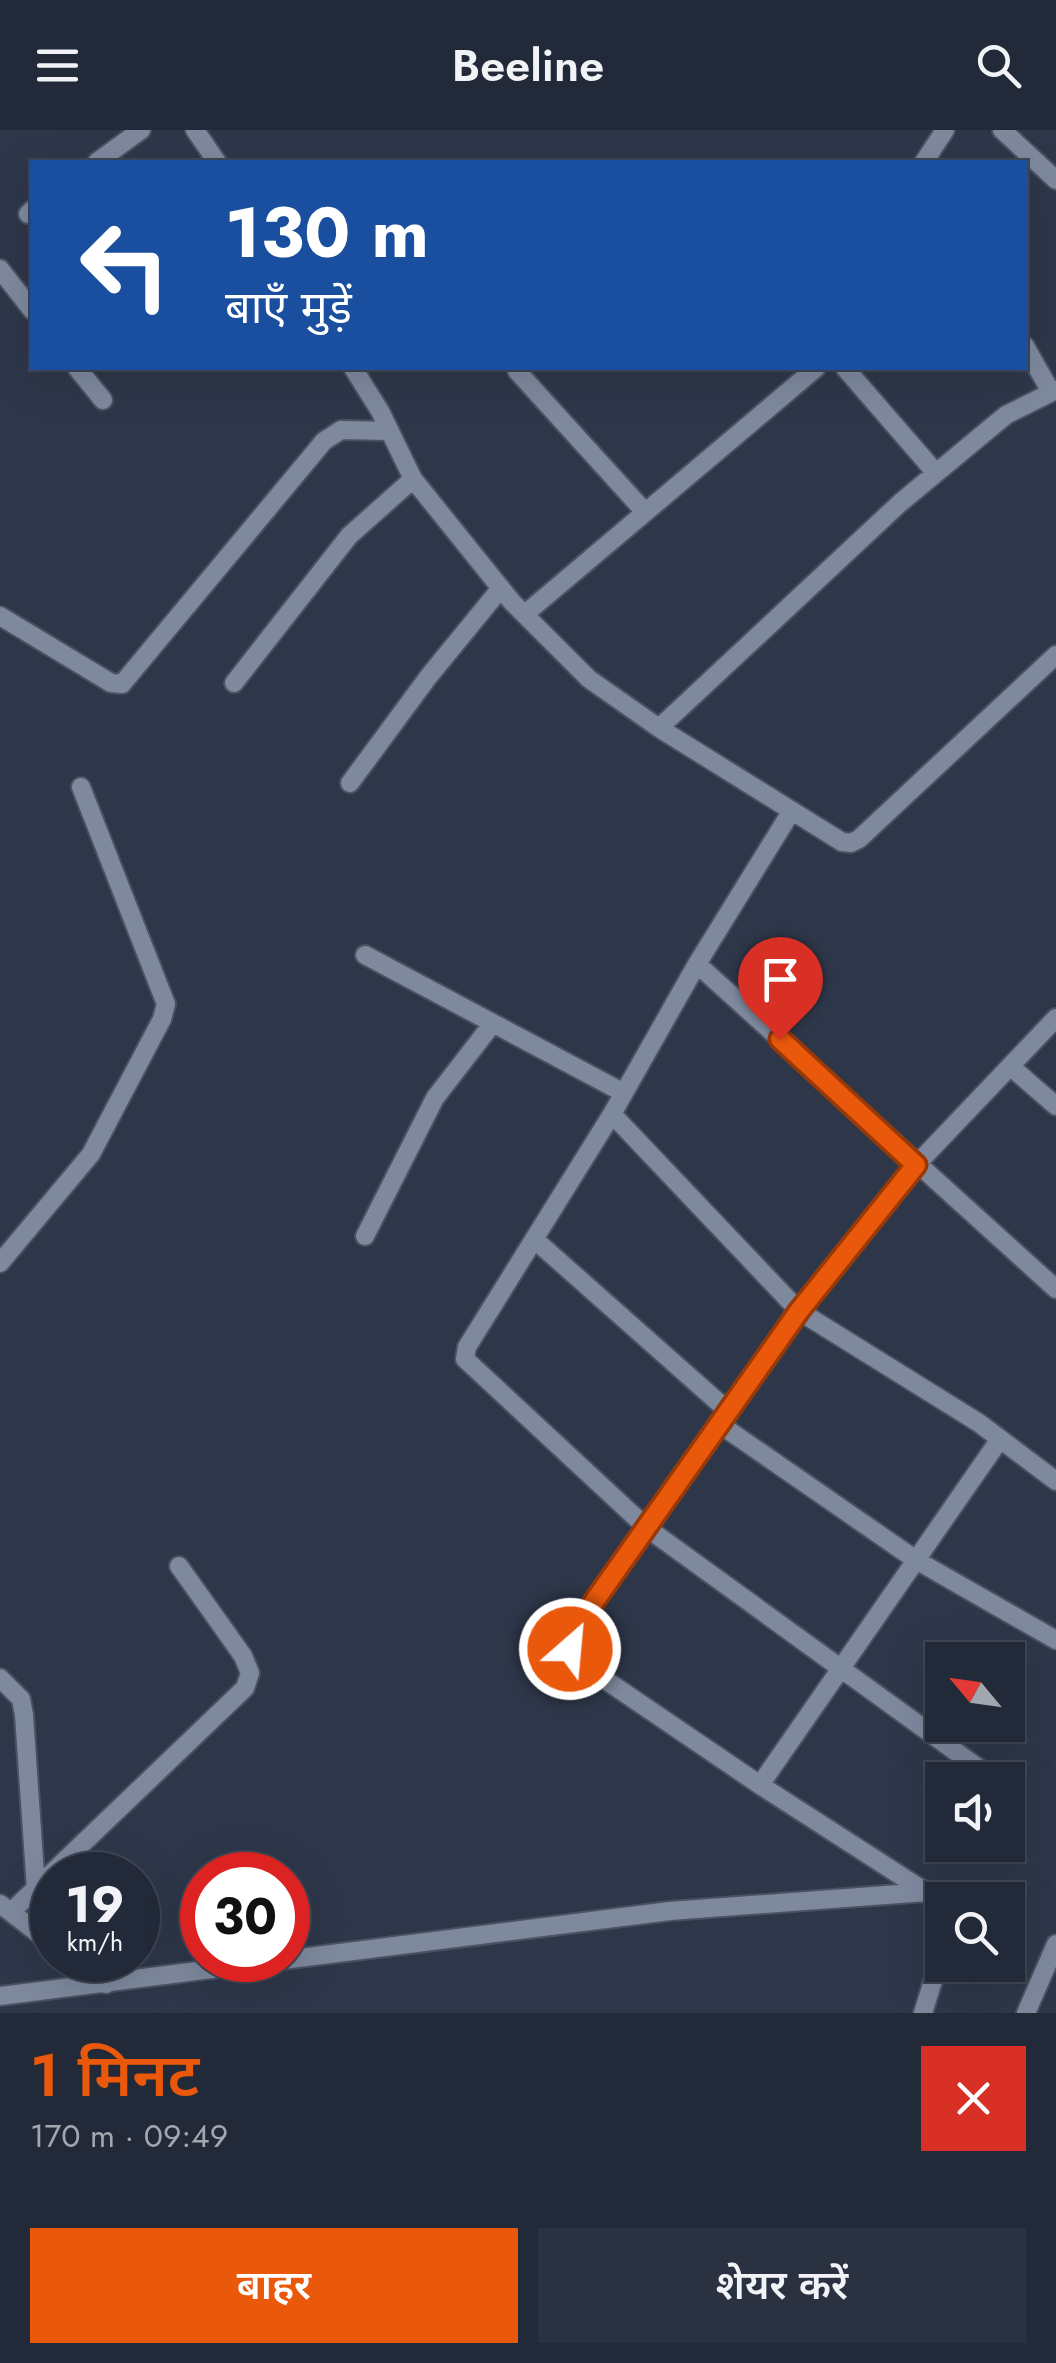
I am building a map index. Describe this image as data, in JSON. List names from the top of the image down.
{
  "north": "top left",
  "page": {
    "header": "Beeline",
    "turn": ["130 m", "बाएँ मुड़ें"],
    "speed": "19 km/h",
    "limit": "30",
    "heading": ["1 मिनट", "170 m · 09:49"],
    "buttons": ["बाहर", "शेयर करें"]
  }
}
